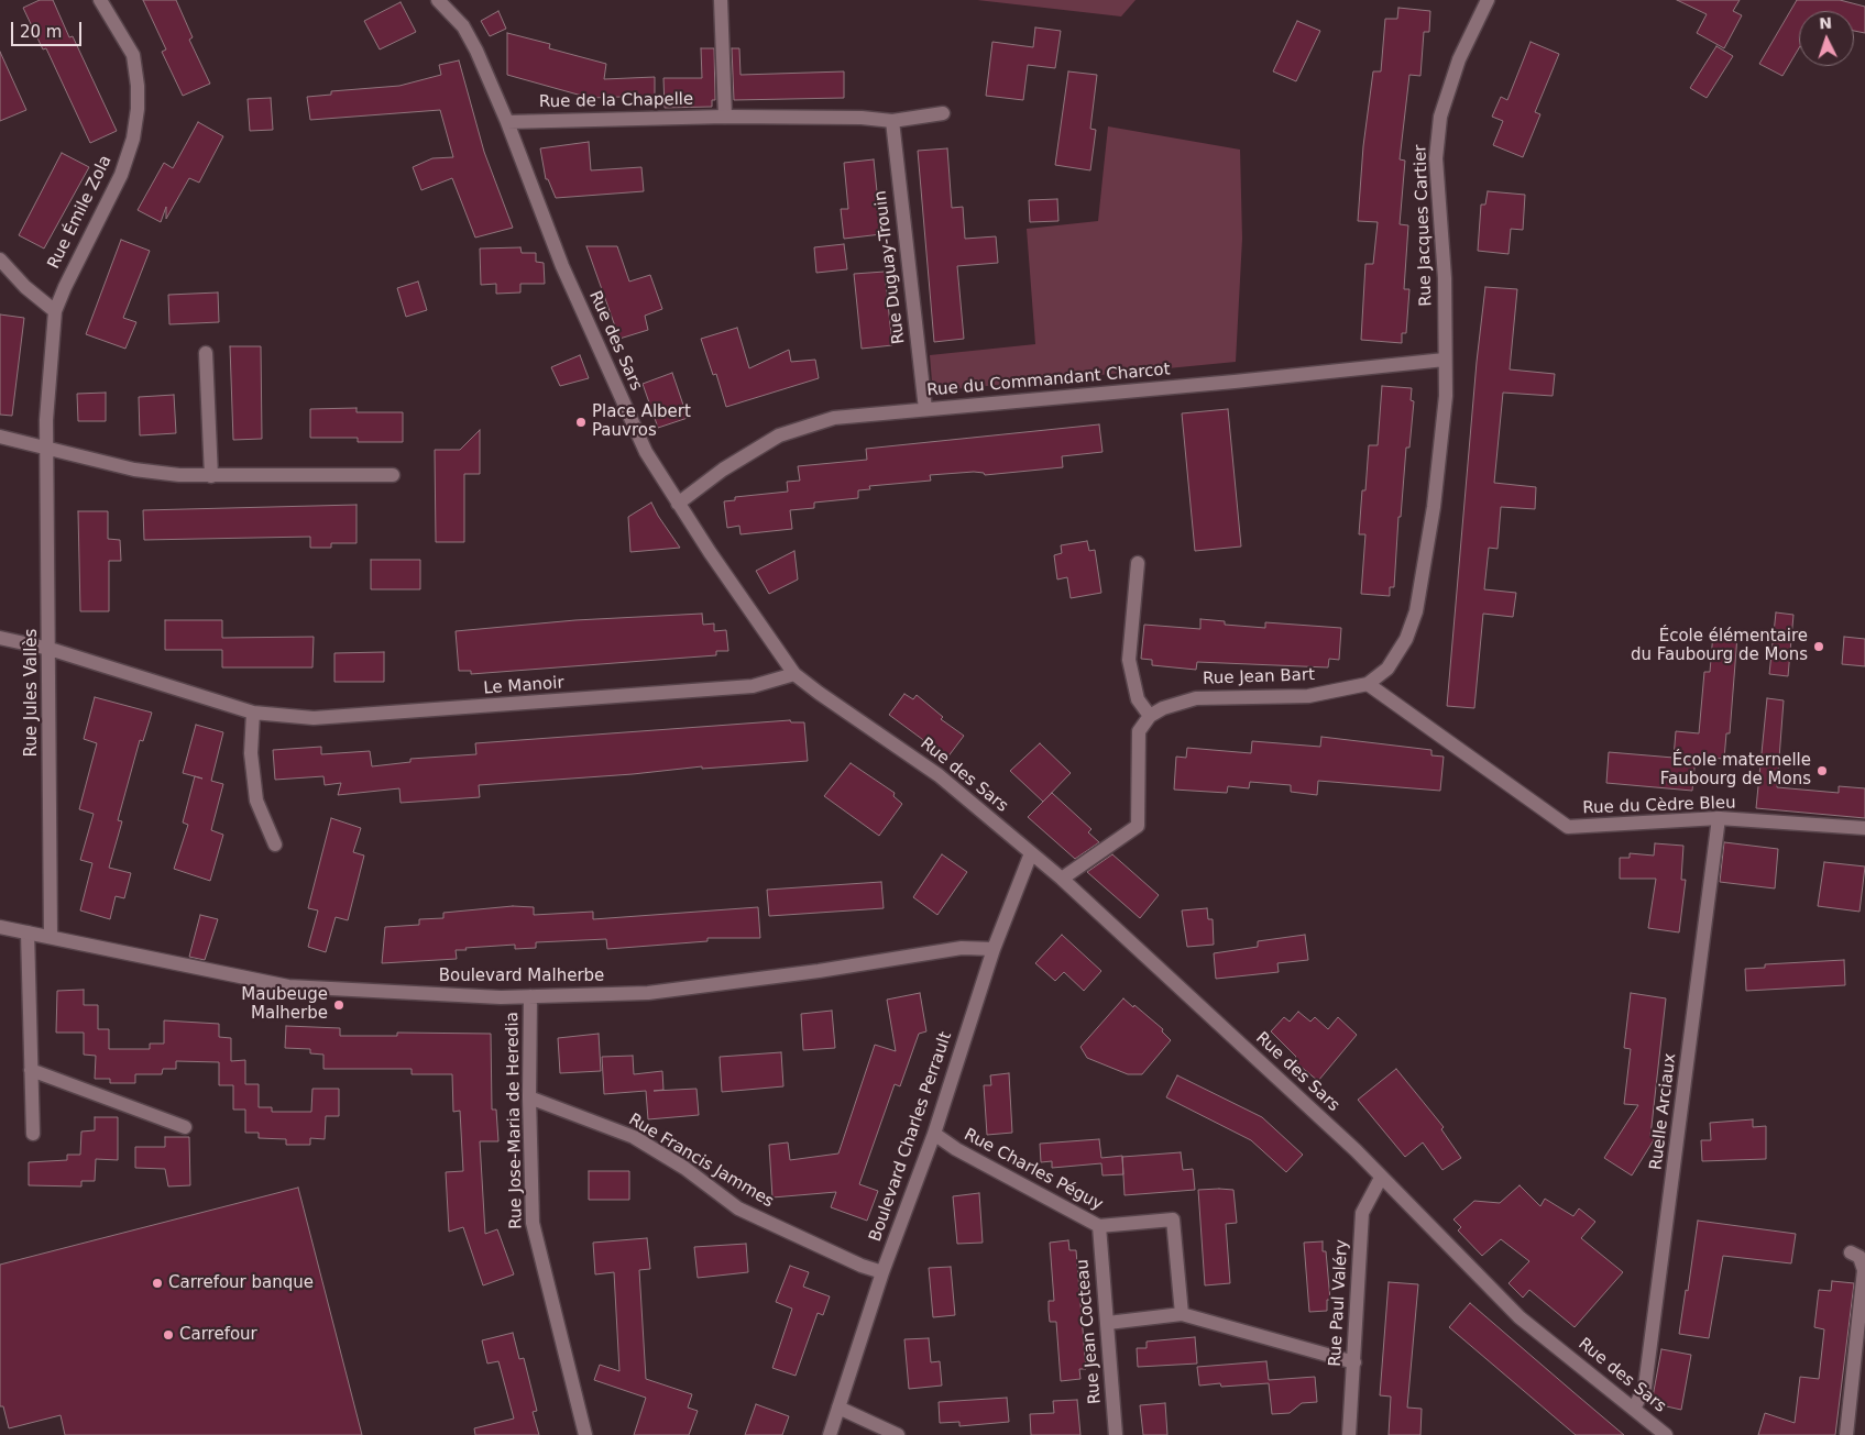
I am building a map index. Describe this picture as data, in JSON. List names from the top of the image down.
{
  "streets": {
    "street": [
      "Rue de la Chapelle",
      "Rue Émile Zola",
      "Rue Jacques Cartier",
      "Rue Duguay-Trouin",
      "Rue des Sars",
      "Rue du Commandant Charcot",
      "Rue Jean Bart",
      "Le Manoir",
      "Rue Jules Vallès",
      "Rue du Cèdre Bleu",
      "Boulevard Malherbe",
      "Ruelle Arciaux",
      "Rue Jose-Maria de Heredia",
      "Boulevard Charles Perrault",
      "Rue Francis Jammes",
      "Rue Charles Péguy",
      "Rue Paul Valéry",
      "Rue Jean Cocteau"
    ]
  },
  "crossings": [
    ["Rue de la Chapelle", "Rue Duguay-Trouin"],
    ["Rue de la Chapelle", "Rue des Sars"],
    ["Rue Émile Zola", "Rue Jules Vallès"],
    ["Rue Jacques Cartier", "Rue du Commandant Charcot"],
    ["Rue Jacques Cartier", "Rue Jean Bart"],
    ["Rue Duguay-Trouin", "Rue du Commandant Charcot"],
    ["Rue des Sars", "Rue du Commandant Charcot"],
    ["Rue des Sars", "Le Manoir"],
    ["Rue des Sars", "Ruelle Arciaux"],
    ["Rue des Sars", "Boulevard Charles Perrault"],
    ["Rue des Sars", "Rue Paul Valéry"],
    ["Rue du Commandant Charcot", "Rue Jean Bart"],
    ["Rue Jean Bart", "Rue du Cèdre Bleu"],
    ["Le Manoir", "Rue Jules Vallès"],
    ["Rue Jules Vallès", "Boulevard Malherbe"],
    ["Rue du Cèdre Bleu", "Ruelle Arciaux"],
    ["Boulevard Malherbe", "Rue Jose-Maria de Heredia"],
    ["Boulevard Malherbe", "Boulevard Charles Perrault"],
    ["Rue Jose-Maria de Heredia", "Rue Francis Jammes"],
    ["Boulevard Charles Perrault", "Rue Francis Jammes"],
    ["Boulevard Charles Perrault", "Rue Charles Péguy"],
    ["Rue Charles Péguy", "Rue Jean Cocteau"]
  ],
  "places": [
    "Place Albert Pauvros",
    "École élémentaire du Faubourg de Mons",
    "École maternelle Faubourg de Mons",
    "Maubeuge Malherbe",
    "Carrefour banque",
    "Carrefour"
  ],
  "scale_bar": "20 m",
  "north": "top"
}
